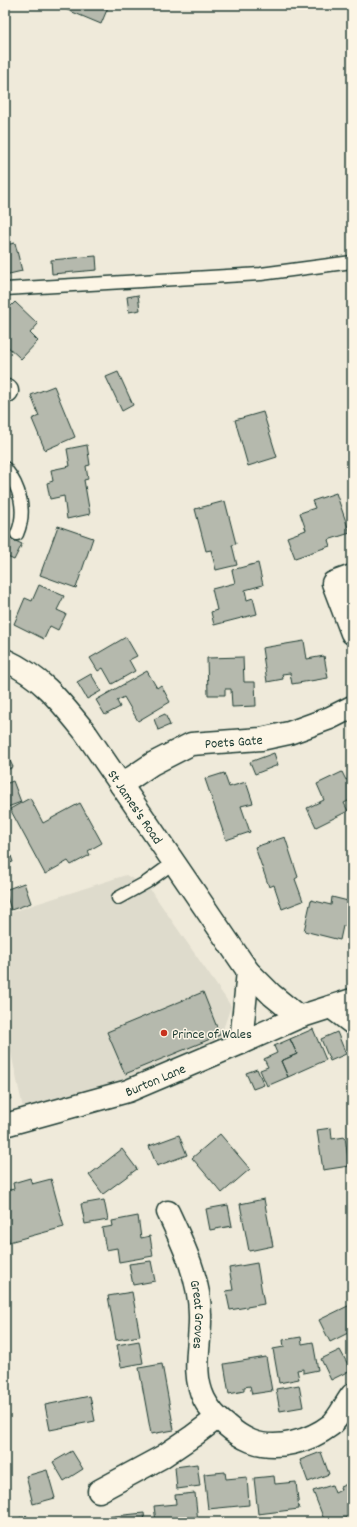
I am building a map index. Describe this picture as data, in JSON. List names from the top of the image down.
{
  "streets": {
    "street": [
      "Poets Gate",
      "St James's Road",
      "Burton Lane",
      "Great Groves"
    ]
  },
  "crossings": [
    ["Poets Gate", "St James's Road"],
    ["St James's Road", "Burton Lane"]
  ],
  "places": ["Prince of Wales"]
}
